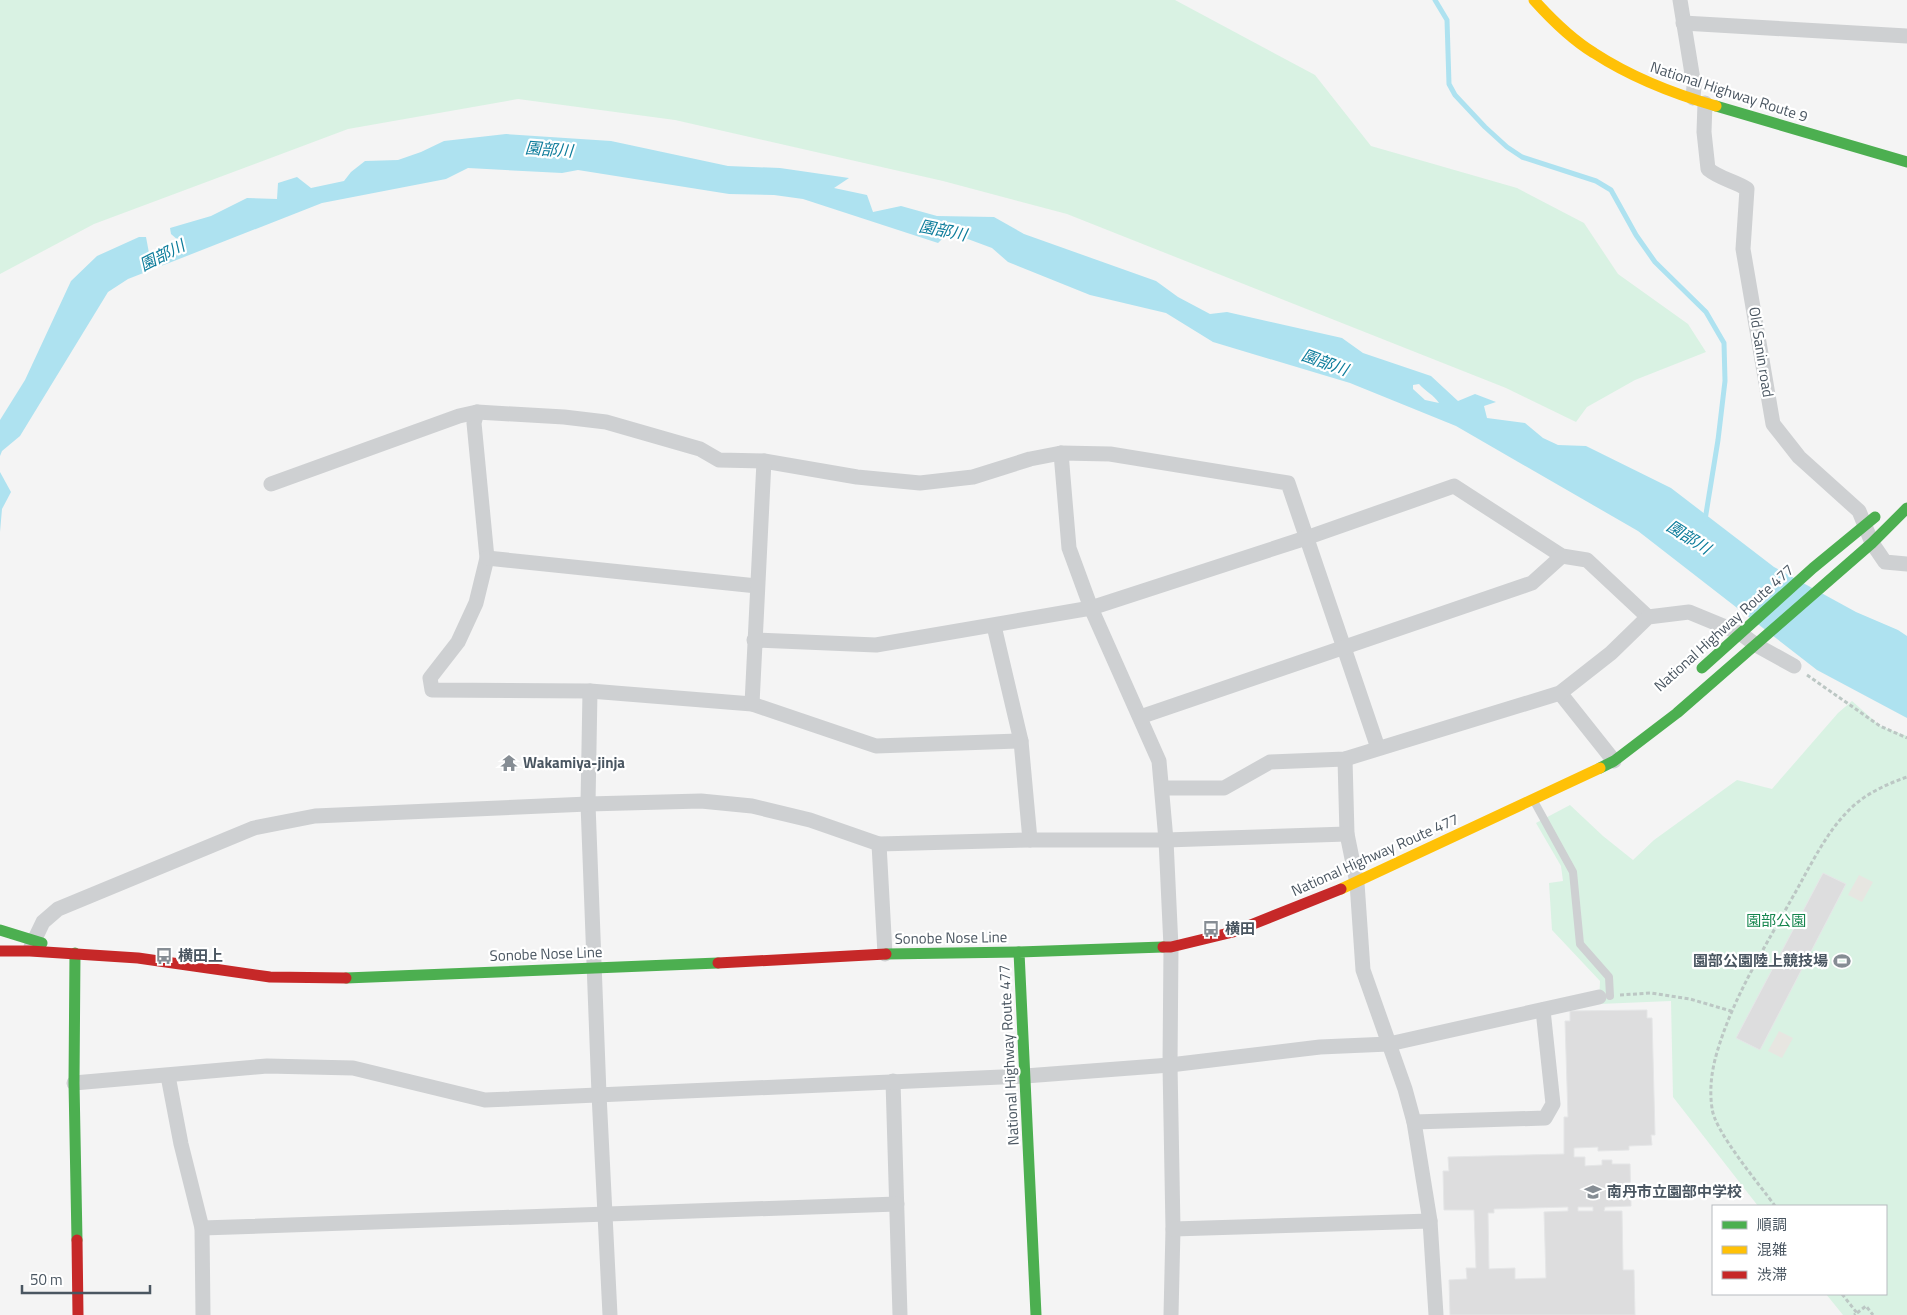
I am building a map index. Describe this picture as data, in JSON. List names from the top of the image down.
{
  "streets": {
    "main road": ["National Highway Route 9", "National Highway Route 477", "Sonobe Nose Line"],
    "street": ["Old Sanin road"]
  },
  "crossings": [
    ["National Highway Route 9", "Old Sanin road"],
    ["Old Sanin road", "National Highway Route 477"],
    ["National Highway Route 477", "Sonobe Nose Line"]
  ],
  "water": ["園部川"],
  "parks": ["園部公園"],
  "places": {
    "temple": ["Wakamiya-jinja"],
    "bus stop": ["横田", "横田上"],
    "sports": ["園部公園陸上競技場"],
    "school or university": ["南丹市立園部中学校"]
  },
  "legend": ["順調", "混雑", "渋滞"],
  "scale_bar": "50 m"
}
